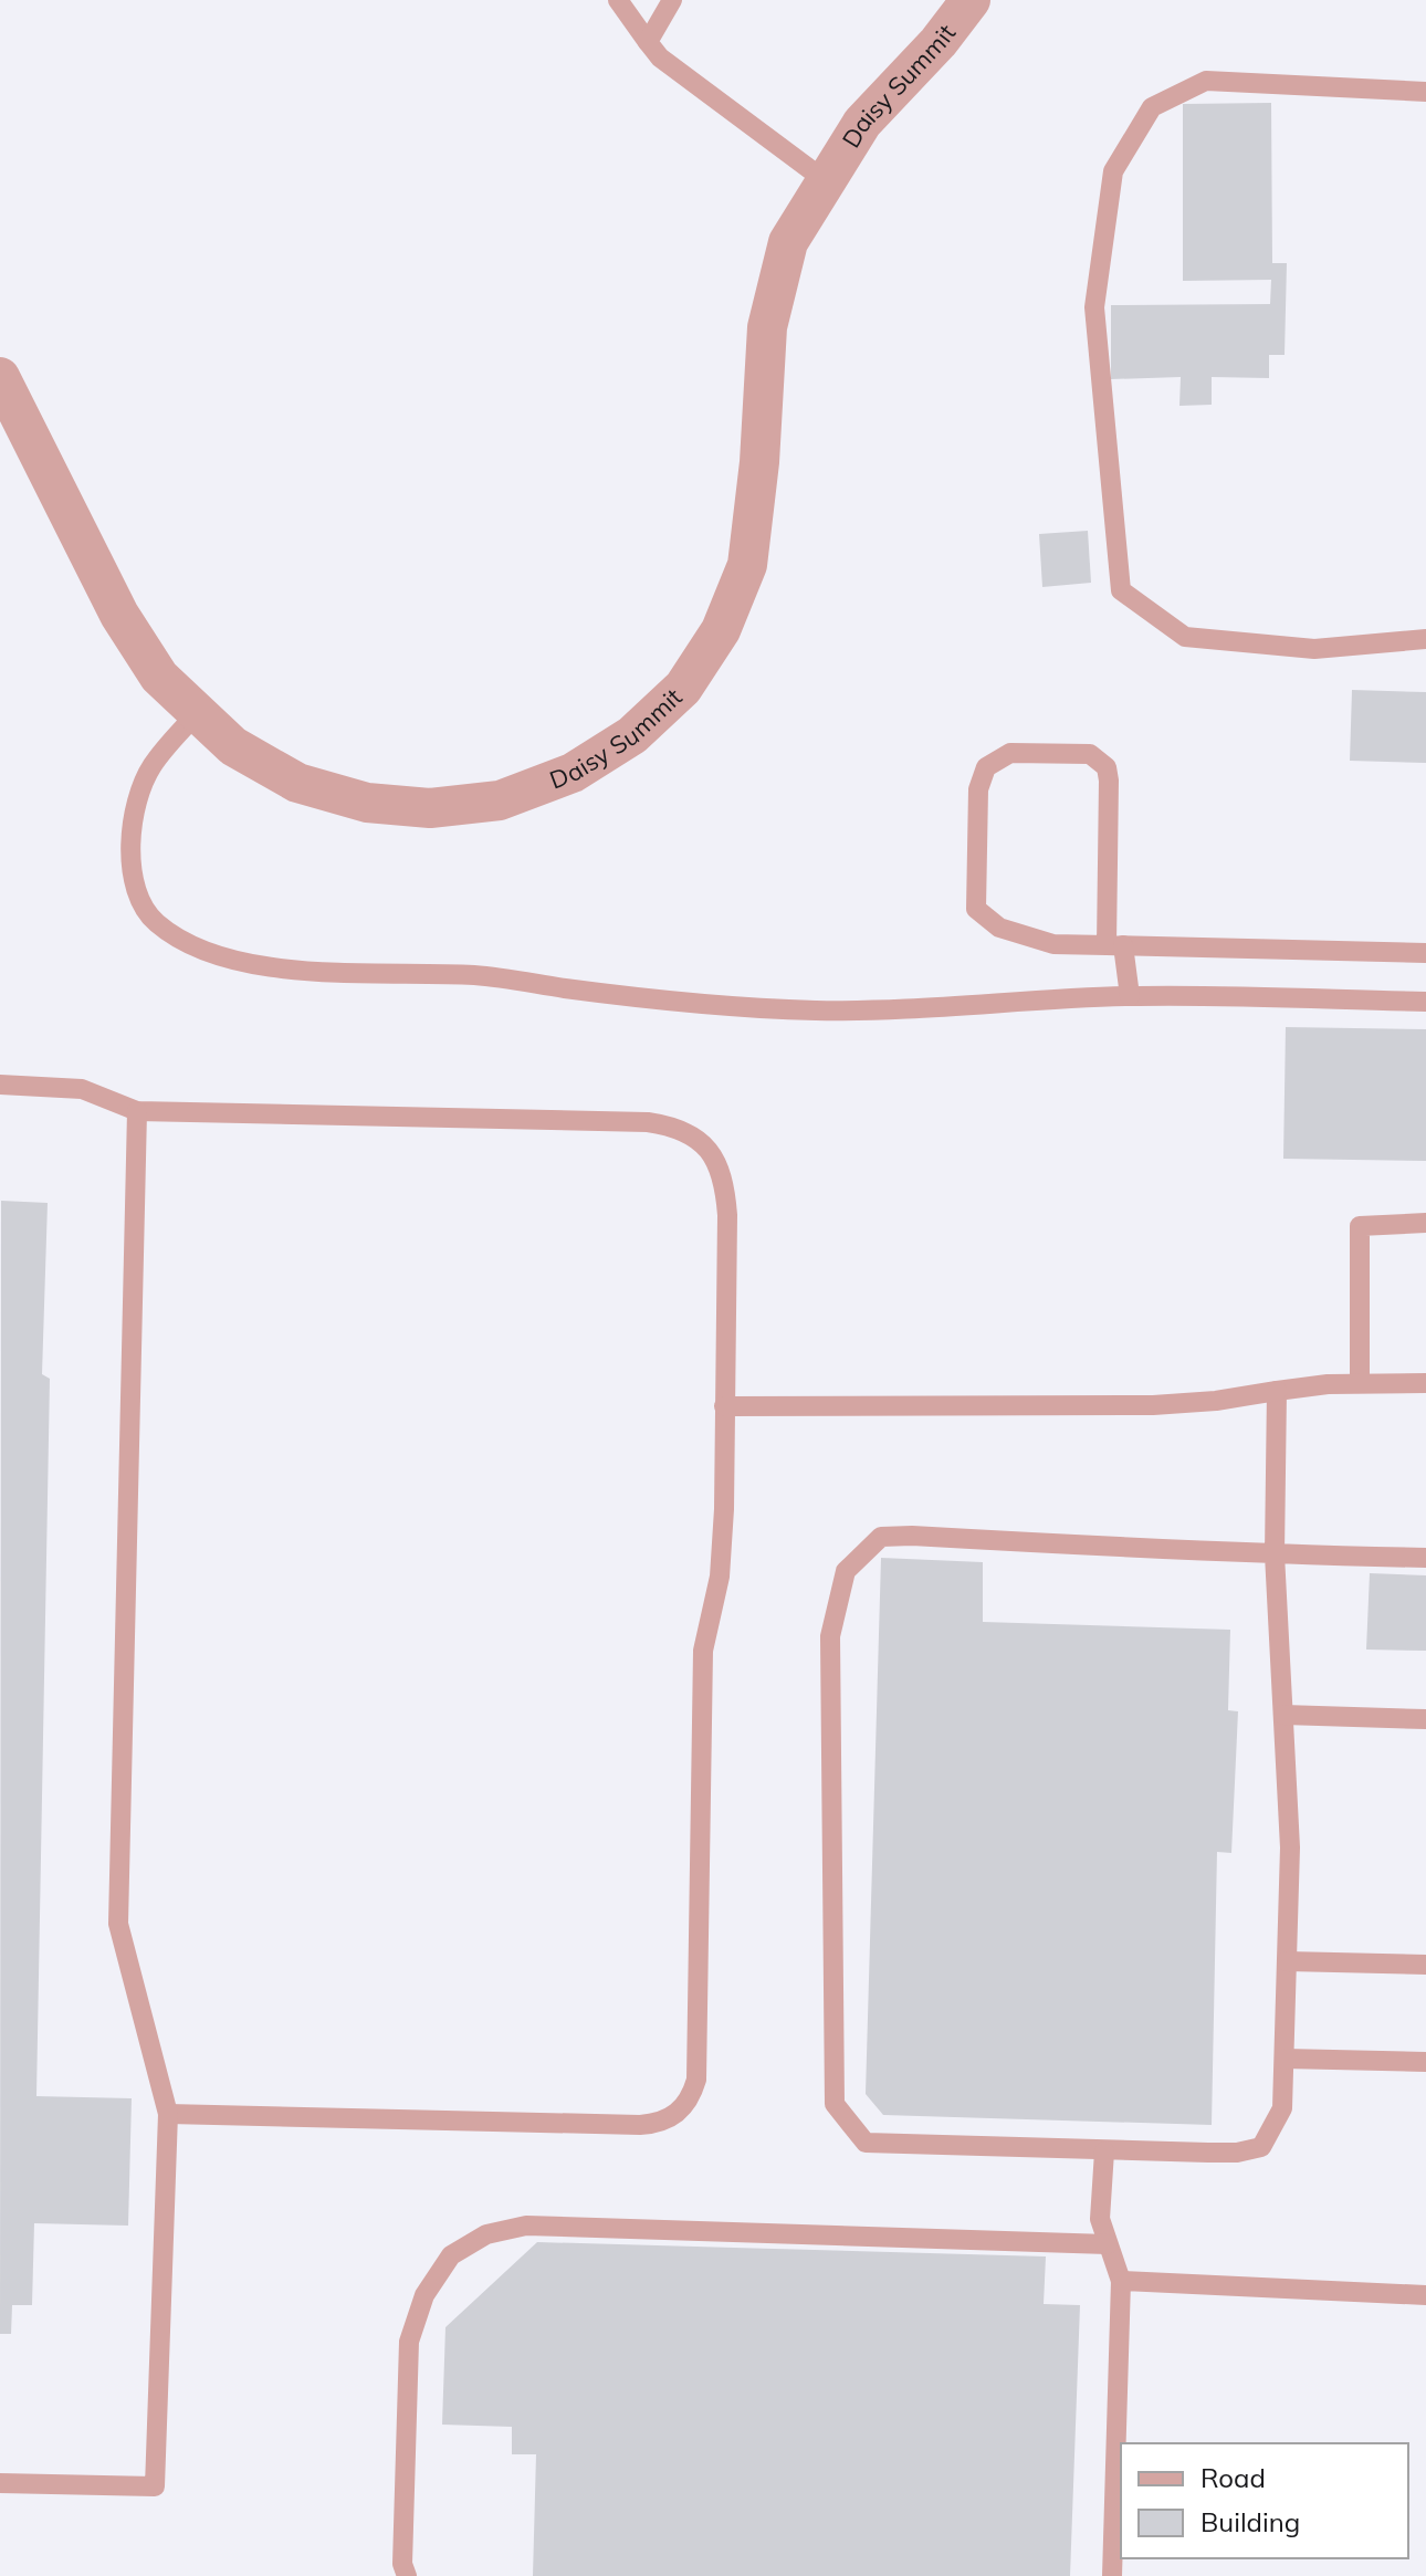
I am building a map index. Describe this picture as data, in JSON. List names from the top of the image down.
{
  "streets": {
    "street": ["Daisy Summit"]
  },
  "legend": ["Road", "Building"]
}
